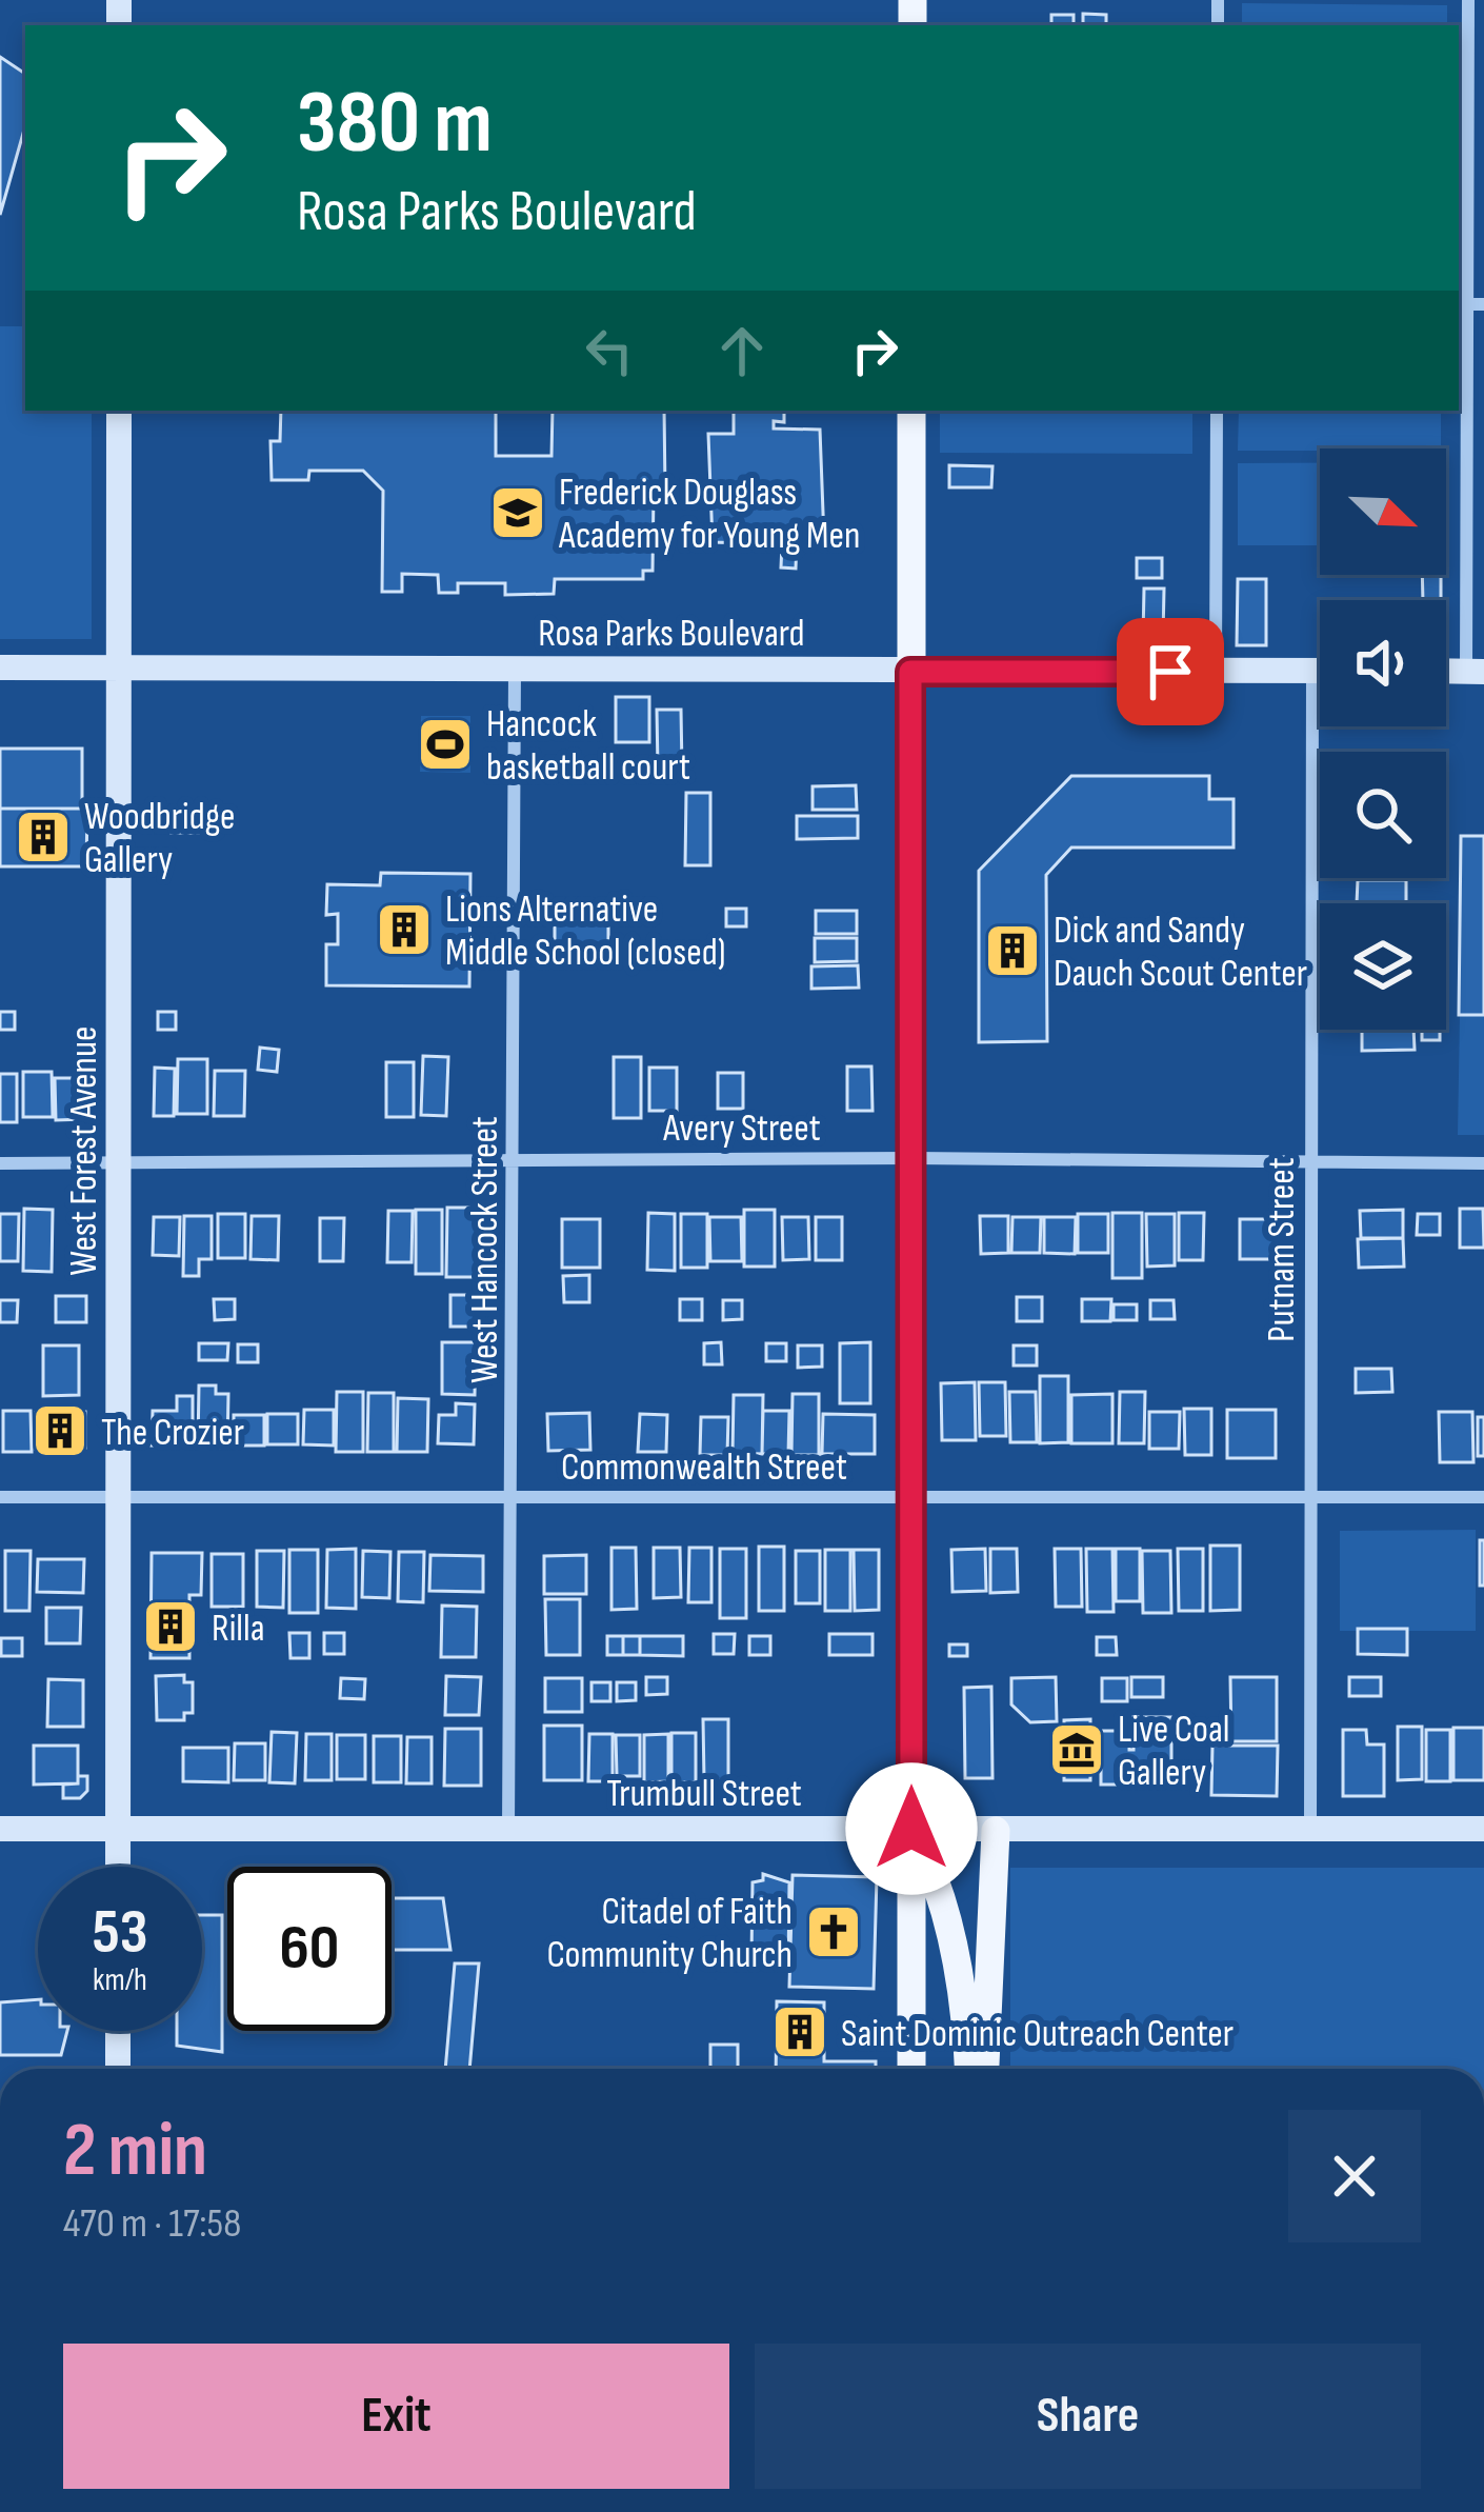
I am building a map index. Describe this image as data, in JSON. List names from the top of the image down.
{
  "streets": {
    "street": [
      "Rosa Parks Boulevard",
      "Avery Street",
      "West Forest Avenue",
      "West Hancock Street",
      "Putnam Street",
      "Commonwealth Street",
      "Trumbull Street"
    ]
  },
  "crossings": [
    ["Rosa Parks Boulevard", "West Forest Avenue"],
    ["Rosa Parks Boulevard", "West Hancock Street"],
    ["Rosa Parks Boulevard", "Putnam Street"],
    ["Avery Street", "West Forest Avenue"],
    ["Avery Street", "West Hancock Street"],
    ["Avery Street", "Putnam Street"],
    ["West Forest Avenue", "Commonwealth Street"],
    ["West Forest Avenue", "Trumbull Street"],
    ["West Hancock Street", "Commonwealth Street"],
    ["West Hancock Street", "Trumbull Street"],
    ["Putnam Street", "Commonwealth Street"],
    ["Putnam Street", "Trumbull Street"]
  ],
  "places": {
    "school or university": ["Frederick Douglass Academy for Young Men"],
    "sports": ["Hancock basketball court"],
    "building": [
      "Woodbridge Gallery",
      "Lions Alternative Middle School (closed)",
      "Dick and Sandy Dauch Scout Center",
      "The Crozier",
      "Rilla",
      "Saint Dominic Outreach Center"
    ],
    "museum": ["Live Coal Gallery"],
    "church": ["Citadel of Faith Community Church"]
  },
  "north": "bottom right",
  "page": {
    "turn": ["380 m", "Rosa Parks Boulevard"],
    "speed": "53 km/h",
    "limit": "60",
    "heading": ["2 min", "470 m · 17:58"],
    "buttons": ["Exit", "Share"]
  }
}
